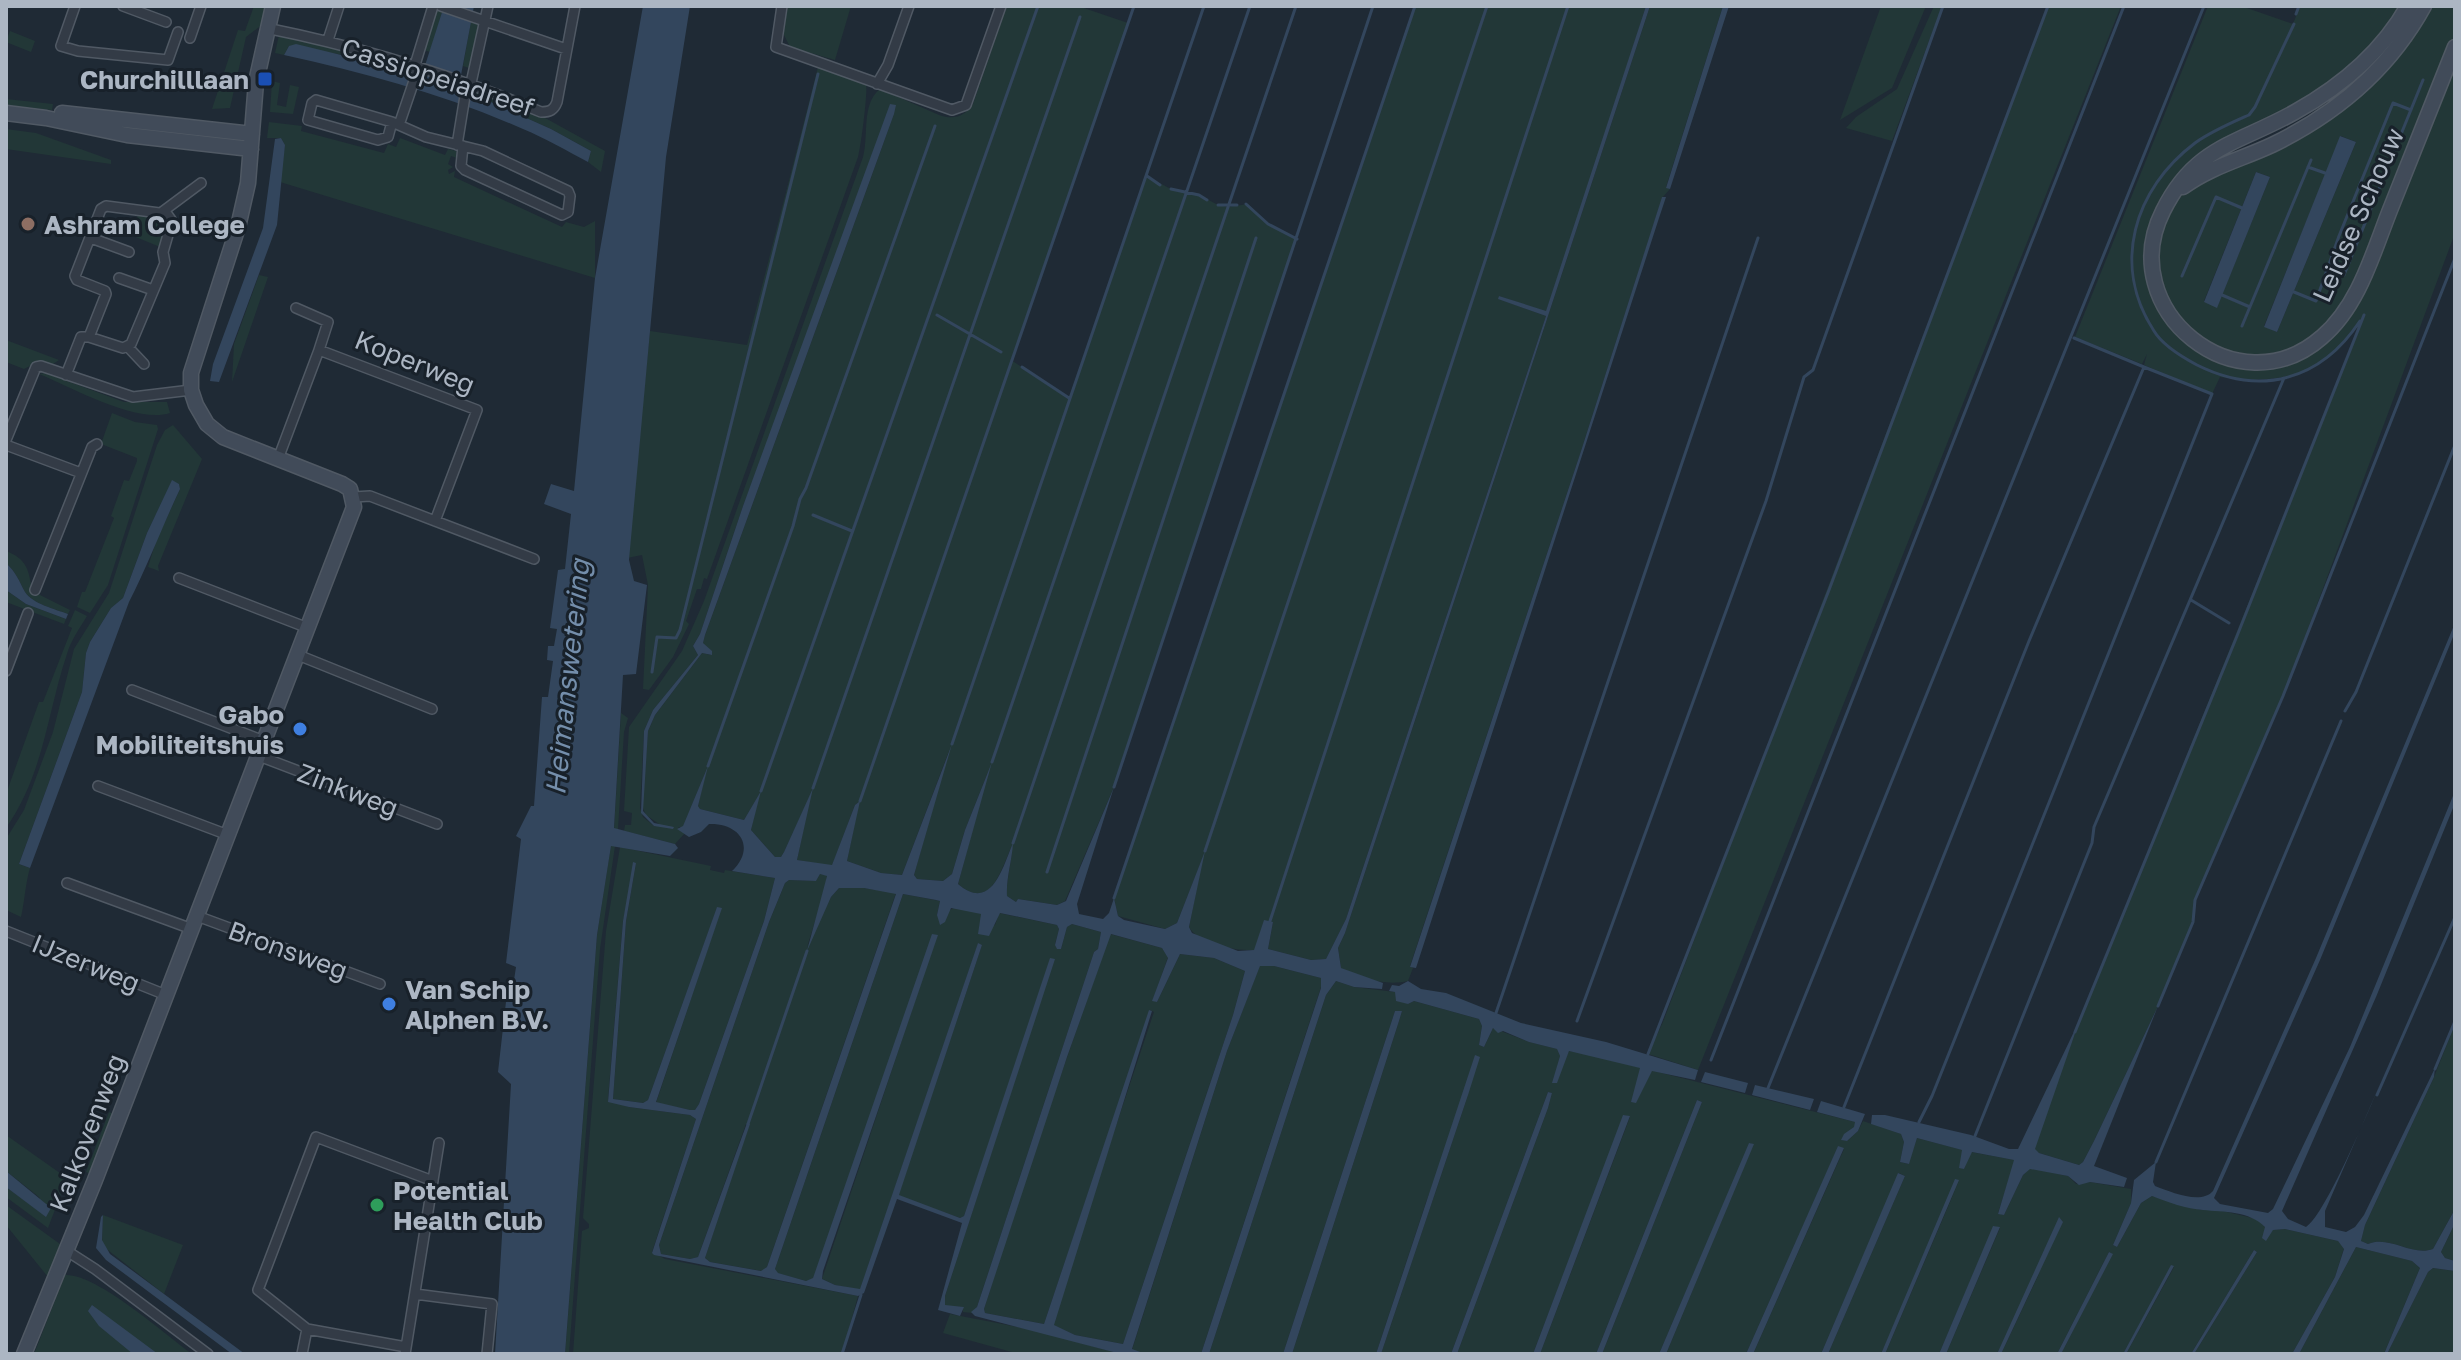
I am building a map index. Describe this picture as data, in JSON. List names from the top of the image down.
{
  "streets": {
    "street": [
      "Cassiopeiadreef",
      "Leidse Schouw",
      "Koperweg",
      "Zinkweg",
      "Bronsweg",
      "IJzerweg",
      "Kalkovenweg"
    ]
  },
  "crossings": [
    ["Zinkweg", "Kalkovenweg"],
    ["Bronsweg", "Kalkovenweg"],
    ["IJzerweg", "Kalkovenweg"]
  ],
  "water": ["Heimanswetering"],
  "places": {
    "transit": ["Churchilllaan"],
    "other": [
      "Ashram College",
      "Gabo Mobiliteitshuis",
      "Van Schip Alphen B.V.",
      "Potential Health Club"
    ]
  }
}
